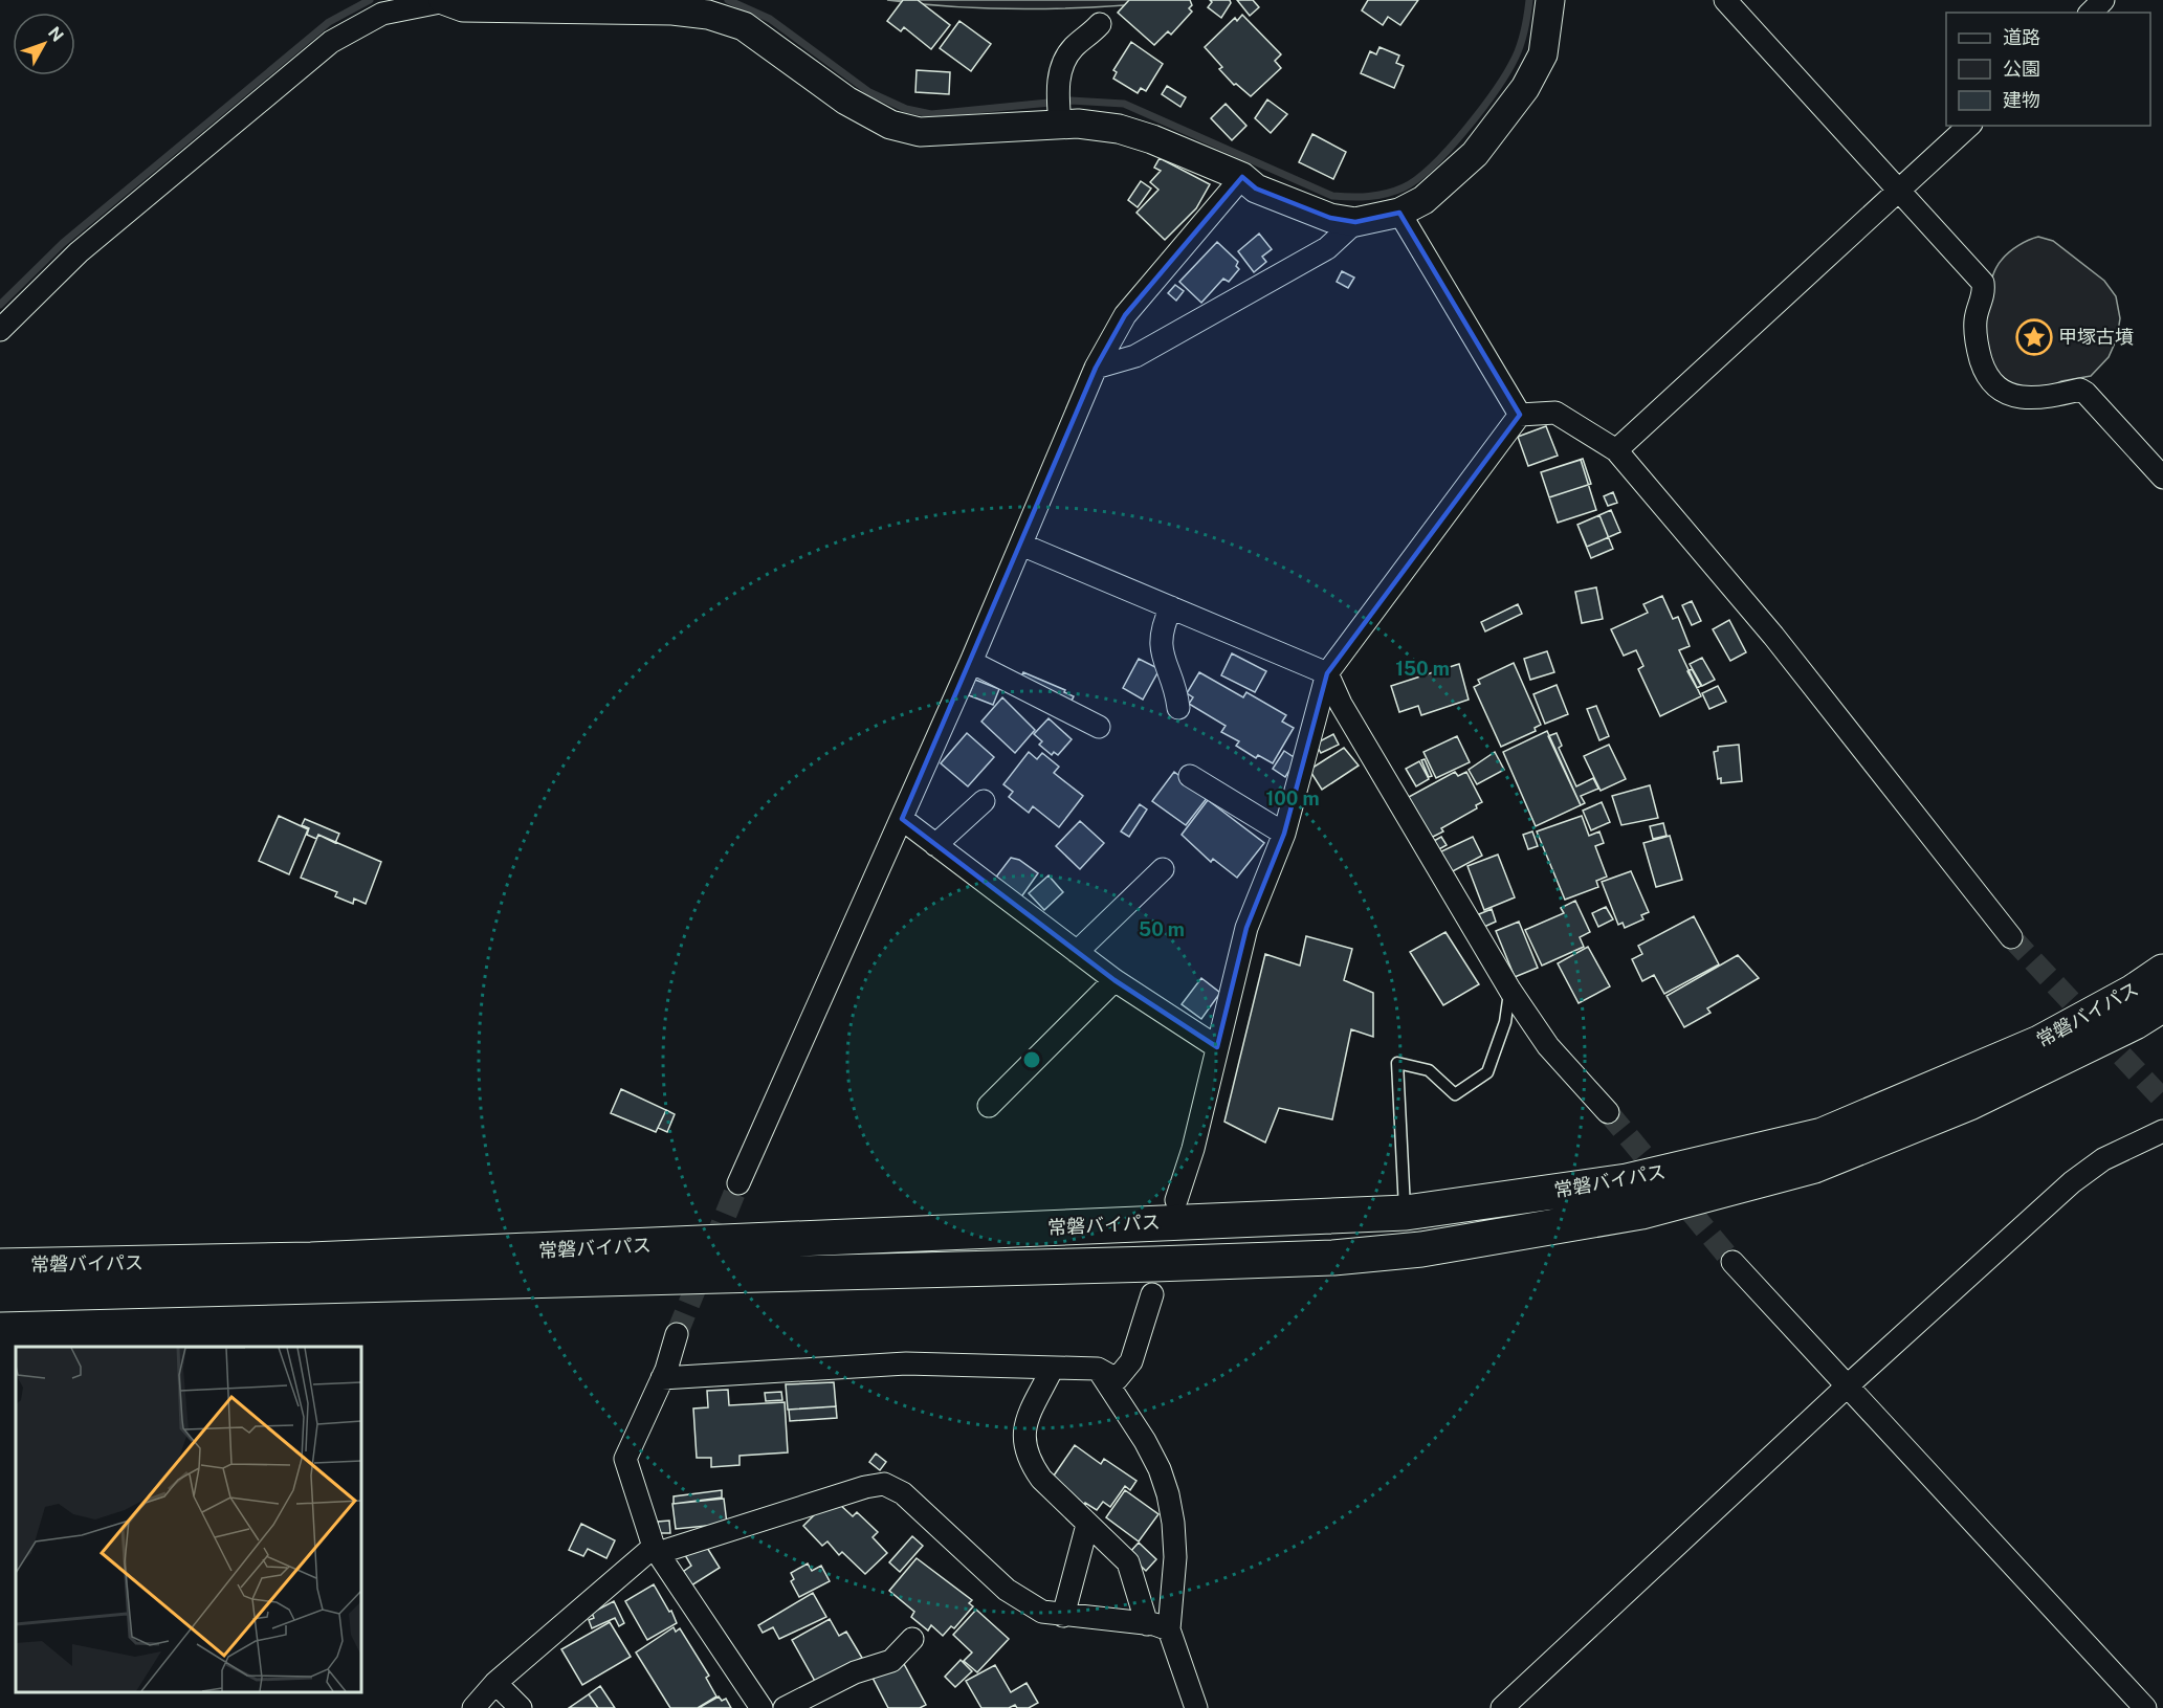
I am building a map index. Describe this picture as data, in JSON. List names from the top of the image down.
{
  "streets": {
    "highway": ["常磐バイパス"]
  },
  "places": {
    "place": ["甲塚古墳"]
  },
  "legend": ["道路", "公園", "建物"],
  "north": "top right",
  "rings": ["150 m", "100 m", "50 m"]
}
